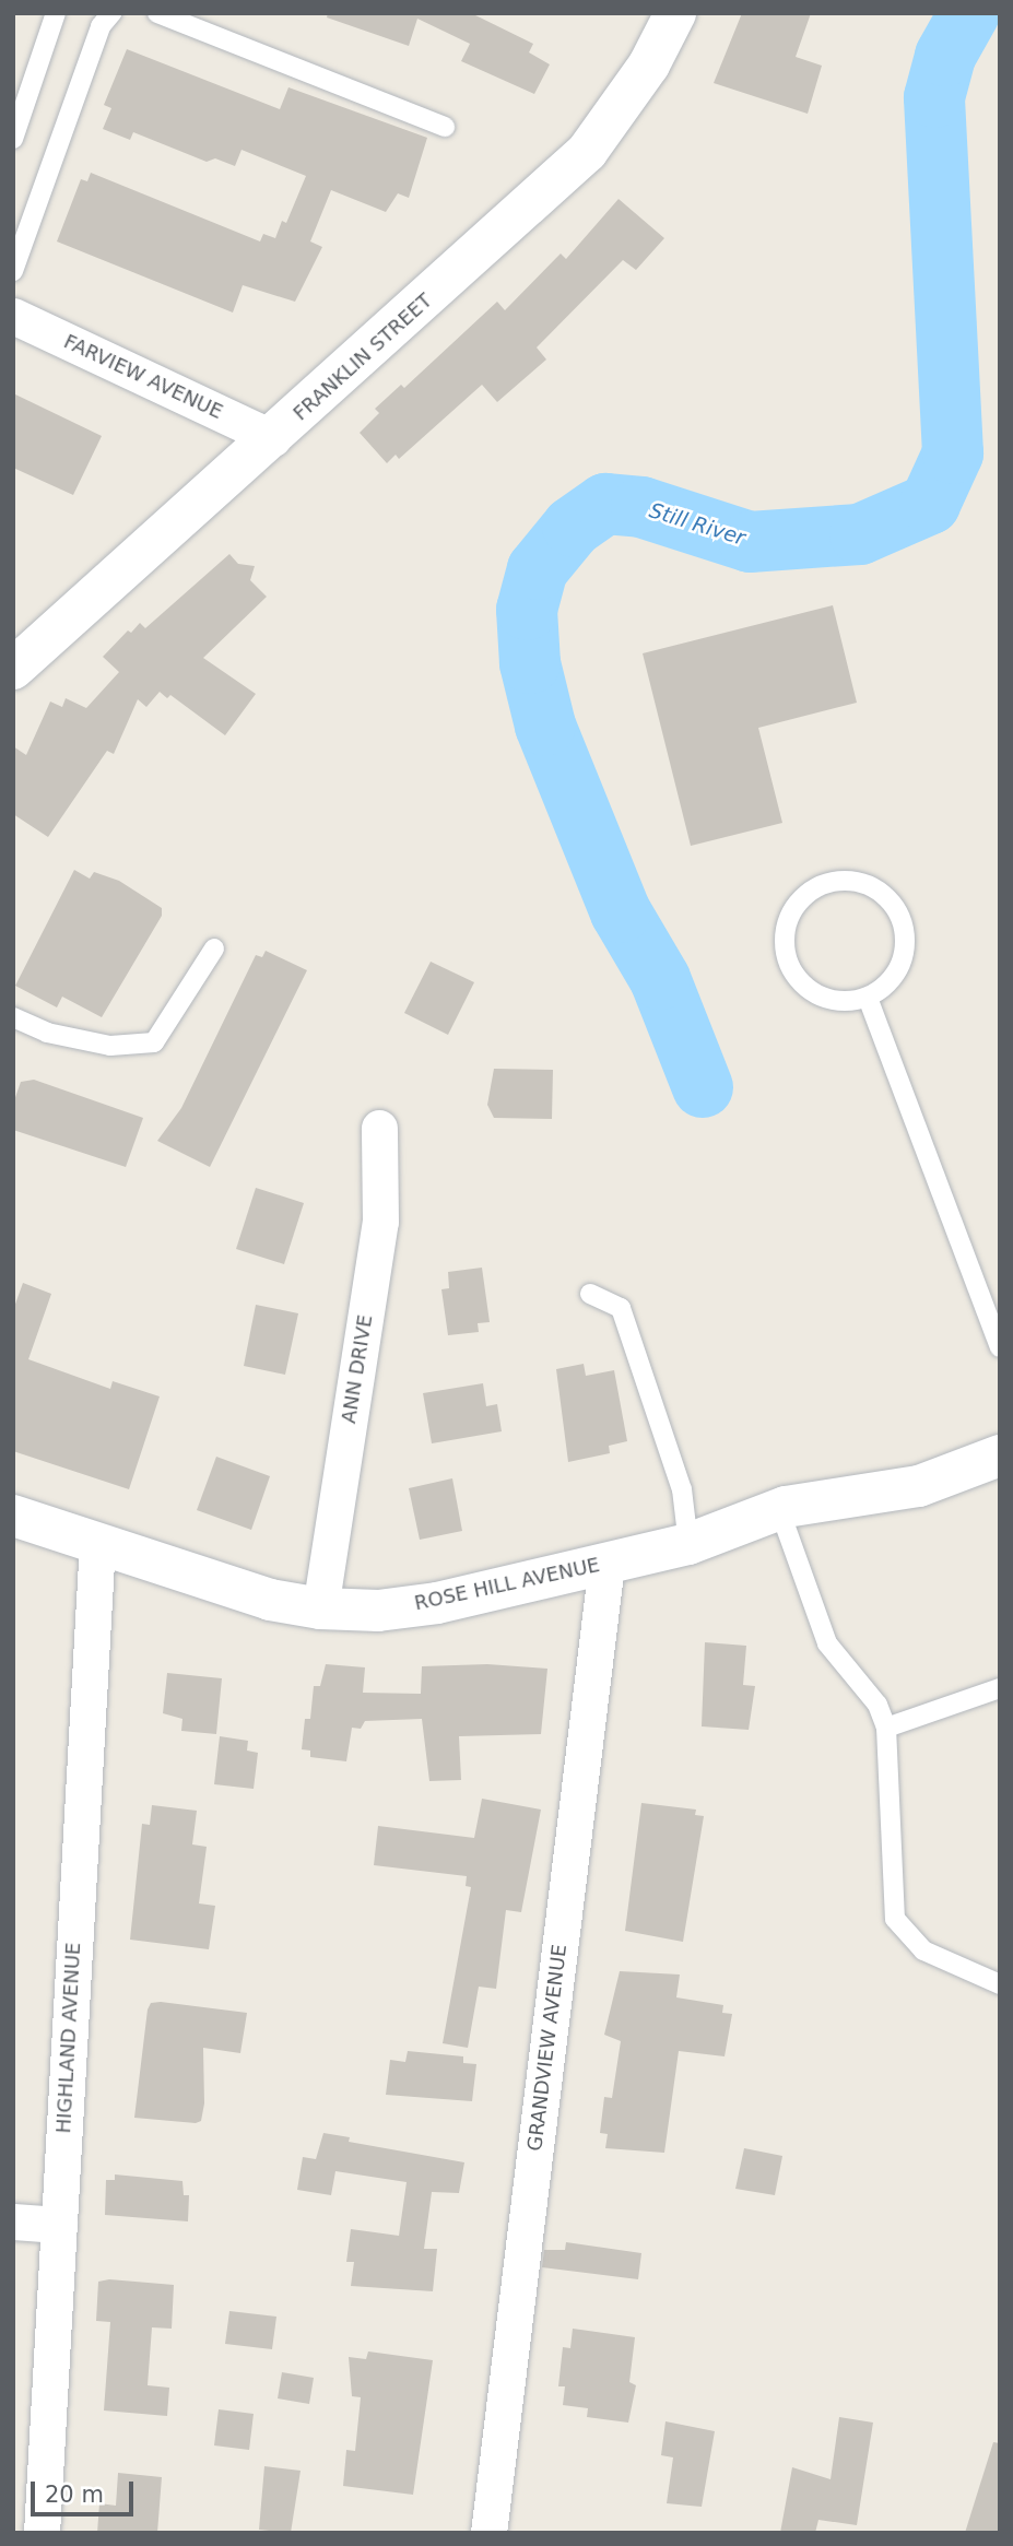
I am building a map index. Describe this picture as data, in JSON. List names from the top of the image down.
{
  "streets": {
    "street": [
      "FRANKLIN STREET",
      "FARVIEW AVENUE",
      "ANN DRIVE",
      "ROSE HILL AVENUE",
      "HIGHLAND AVENUE",
      "GRANDVIEW AVENUE"
    ]
  },
  "crossings": [
    ["FRANKLIN STREET", "FARVIEW AVENUE"],
    ["ANN DRIVE", "ROSE HILL AVENUE"],
    ["ROSE HILL AVENUE", "HIGHLAND AVENUE"],
    ["ROSE HILL AVENUE", "GRANDVIEW AVENUE"]
  ],
  "water": ["Still River"],
  "scale_bar": "20 m"
}
